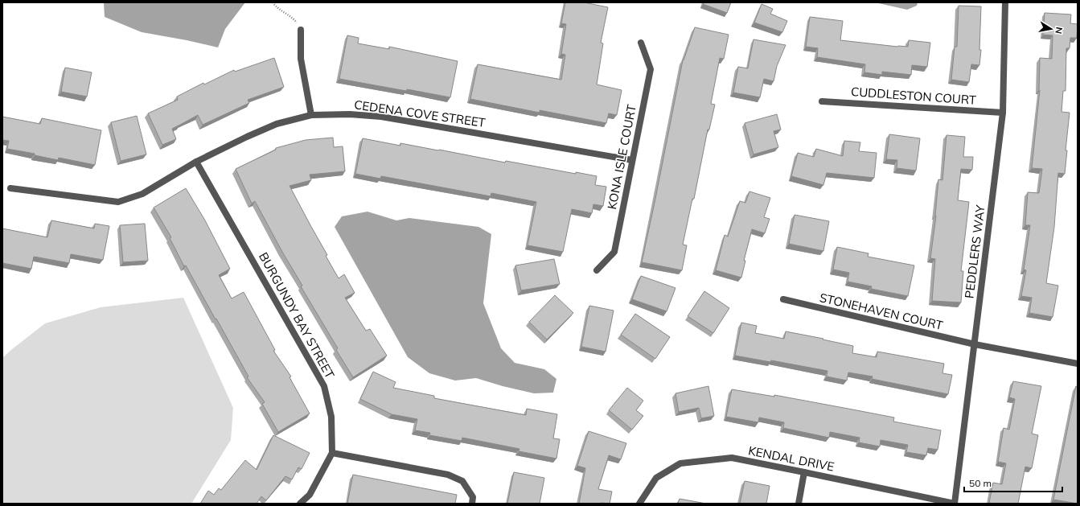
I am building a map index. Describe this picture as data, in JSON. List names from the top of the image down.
{
  "streets": {
    "street": [
      "CUDDLESTON COURT",
      "CEDENA COVE STREET",
      "KONA ISLE COURT",
      "PEDDLERS WAY",
      "STONEHAVEN COURT",
      "BURGUNDY BAY STREET",
      "KENDAL DRIVE"
    ]
  },
  "crossings": [
    ["CUDDLESTON COURT", "PEDDLERS WAY"],
    ["CEDENA COVE STREET", "KONA ISLE COURT"],
    ["CEDENA COVE STREET", "BURGUNDY BAY STREET"],
    ["PEDDLERS WAY", "STONEHAVEN COURT"],
    ["PEDDLERS WAY", "KENDAL DRIVE"]
  ],
  "scale_bar": "50 m",
  "north": "right"
}
